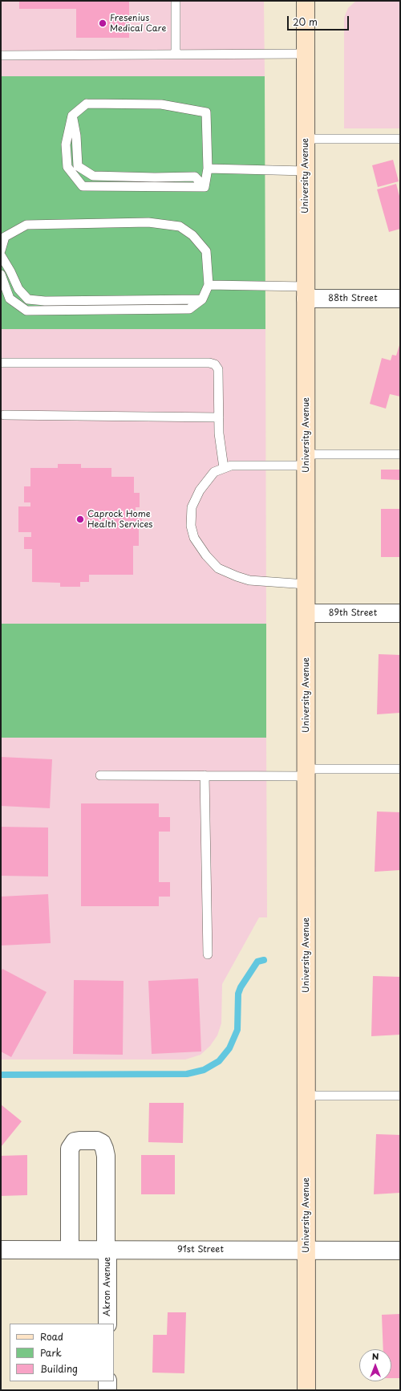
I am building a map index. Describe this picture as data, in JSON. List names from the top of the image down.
{
  "streets": {
    "main road": ["University Avenue"],
    "street": [
      "88th Street",
      "89th Street",
      "91st Street",
      "Akron Avenue"
    ]
  },
  "crossings": [
    ["University Avenue", "88th Street"],
    ["University Avenue", "89th Street"],
    ["University Avenue", "91st Street"],
    ["91st Street", "Akron Avenue"]
  ],
  "places": ["Fresenius Medical Care", "Caprock Home Health Services"],
  "legend": ["Road", "Park", "Building"],
  "scale_bar": "20 m",
  "north": "top"
}
